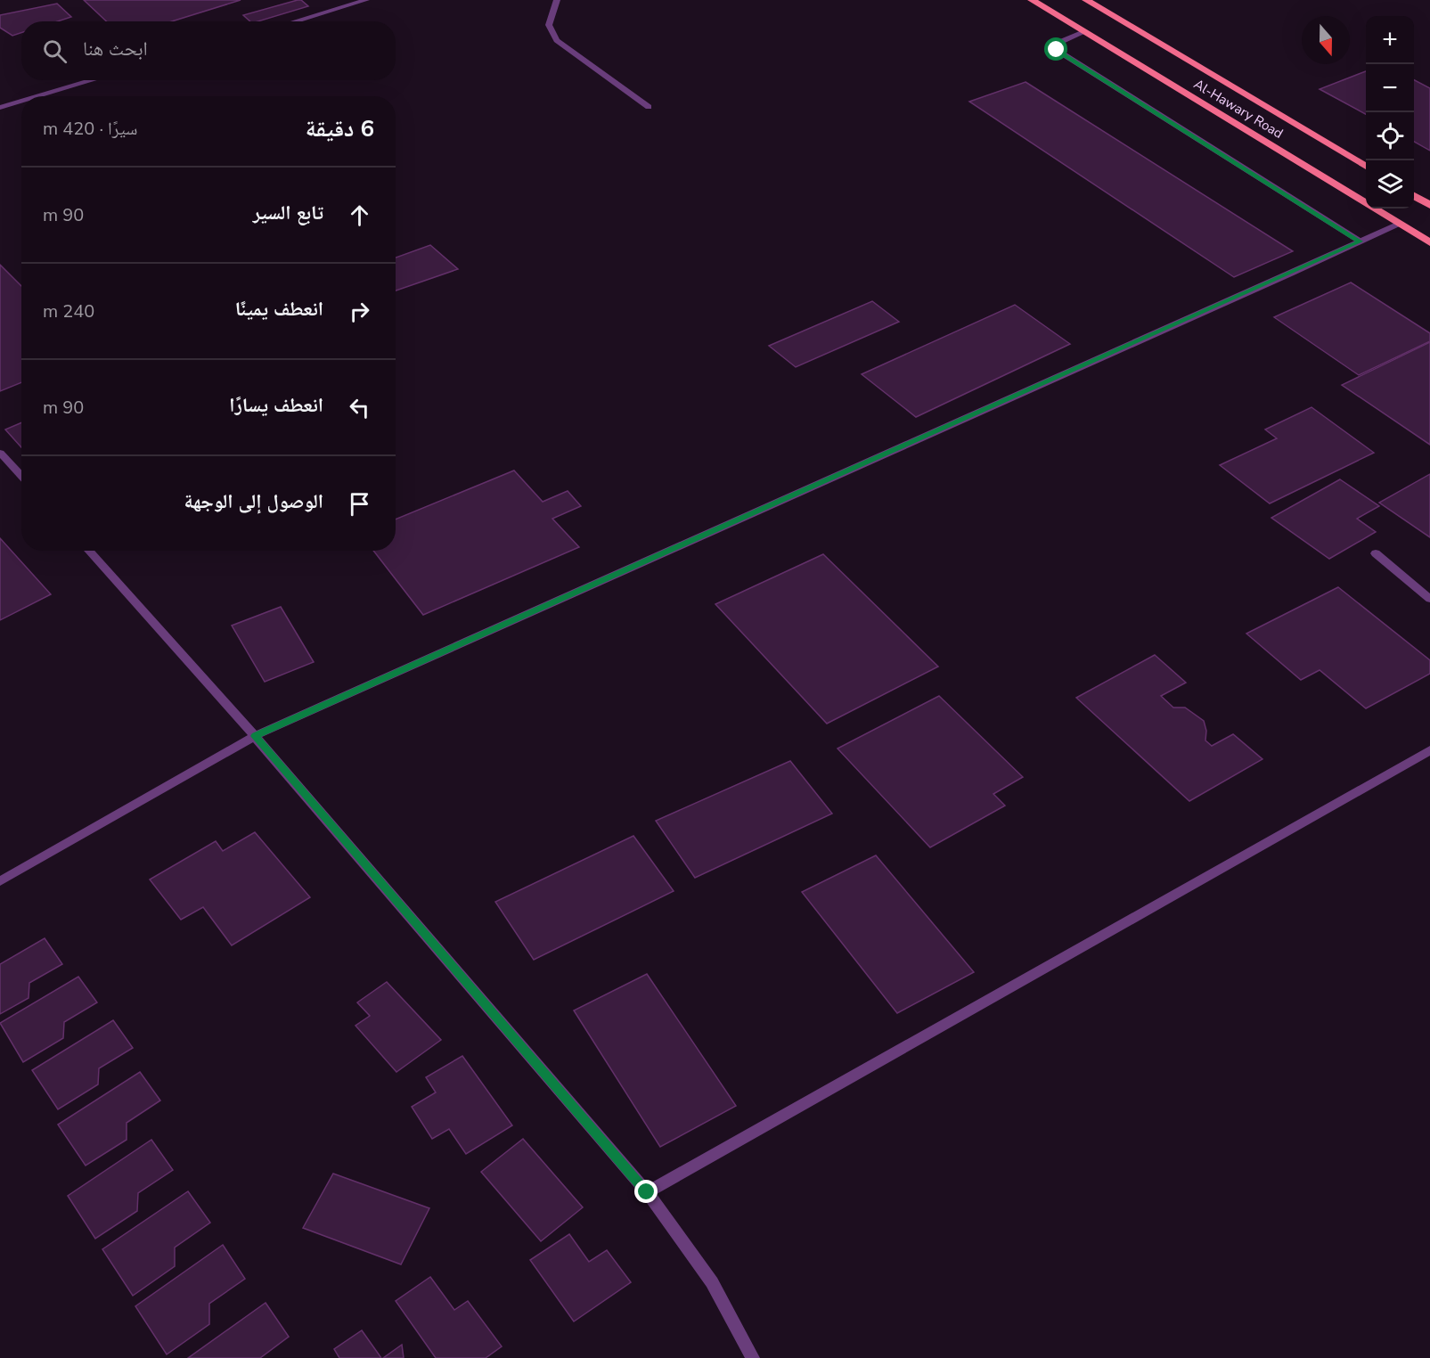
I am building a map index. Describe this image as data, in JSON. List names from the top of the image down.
{
  "streets": {
    "highway": ["Al-Hawary Road"]
  },
  "north": "bottom",
  "page": {
    "map_buttons": ["+", "−"],
    "search": "ابحث هنا",
    "heading": ["6 دقيقة", "سيرًا · 420 m"],
    "list": [
      ["تابع السير", "90 m"],
      ["انعطف يمينًا", "240 m"],
      ["انعطف يسارًا", "90 m"],
      "الوصول إلى الوجهة"
    ]
  }
}
